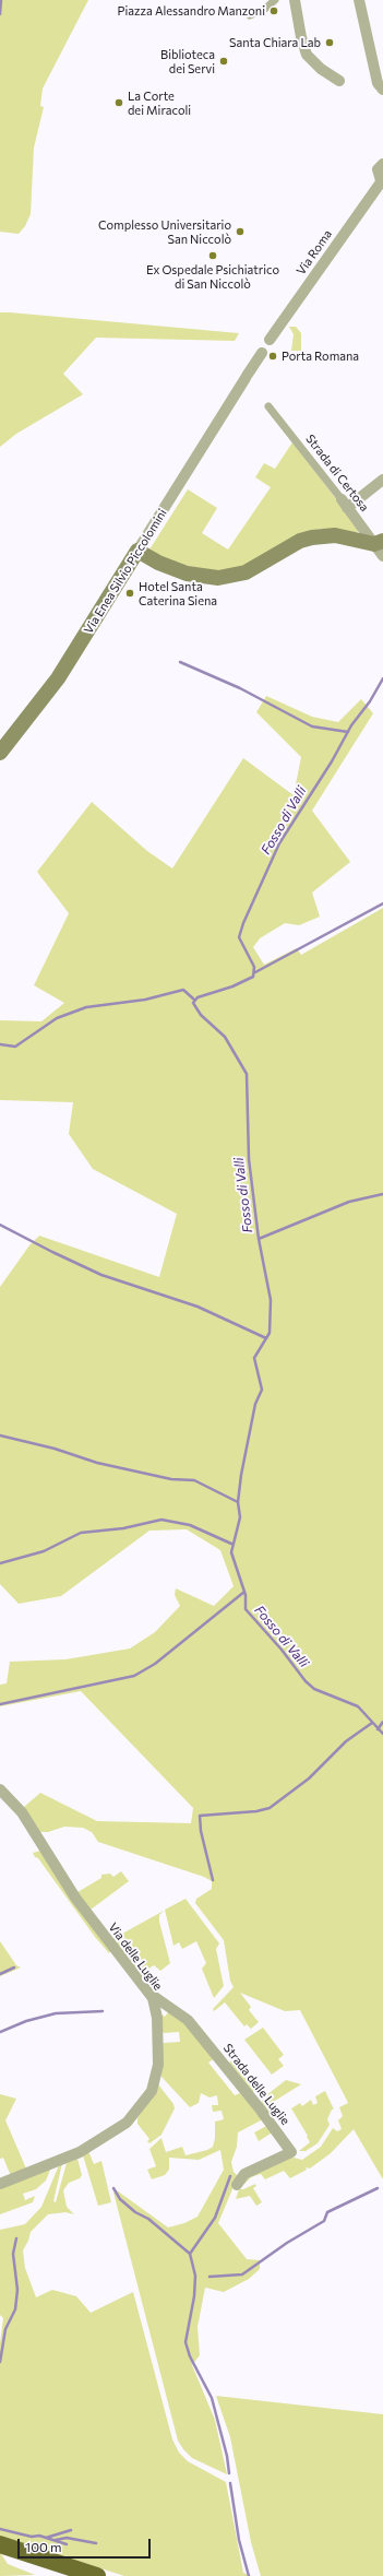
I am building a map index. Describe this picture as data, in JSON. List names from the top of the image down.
{
  "streets": {
    "main road": ["Via Enea Silvio Piccolomini"],
    "street": [
      "Via Roma",
      "Strada di Certosa",
      "Via delle Luglie",
      "Strada delle Luglie"
    ]
  },
  "crossings": [
    ["Via delle Luglie", "Strada delle Luglie"]
  ],
  "water": ["Fosso di Valli"],
  "places": [
    "Piazza Alessandro Manzoni",
    "Santa Chiara Lab",
    "Biblioteca dei Servi",
    "La Corte dei Miracoli",
    "Complesso Universitario San Niccolò",
    "Ex Ospedale Psichiatrico di San Niccolò",
    "Porta Romana",
    "Hotel Santa Caterina Siena"
  ],
  "scale_bar": "100 m"
}
